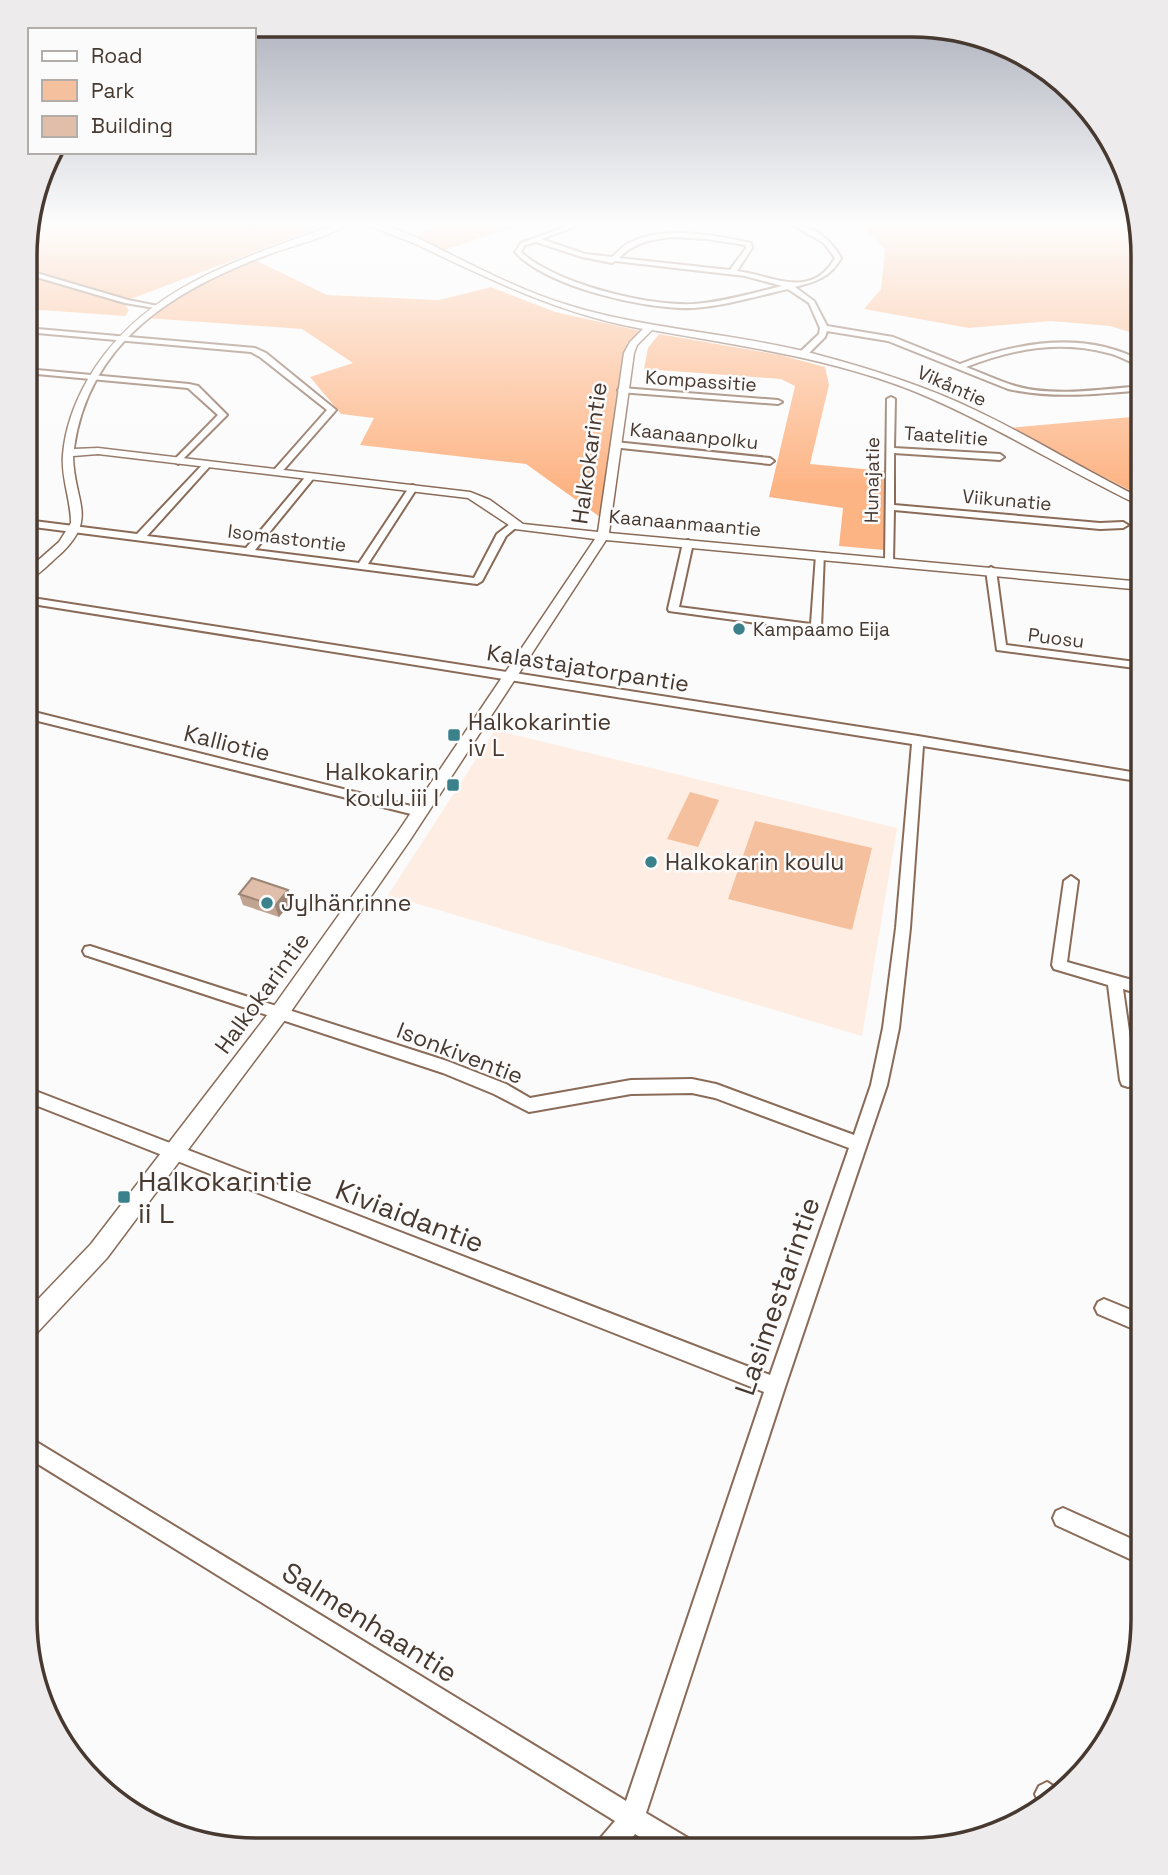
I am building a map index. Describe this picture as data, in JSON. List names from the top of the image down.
{
  "streets": {
    "street": [
      "Kompassitie",
      "Vikåntie",
      "Kaanaanpolku",
      "Taatelitie",
      "Halkokarintie",
      "Hunajatie",
      "Viikunatie",
      "Kaanaanmaantie",
      "Isomastontie",
      "Puosu",
      "Kalastajatorpantie",
      "Kalliotie",
      "Isonkiventie",
      "Kiviaidantie",
      "Lasimestarintie",
      "Salmenhaantie"
    ]
  },
  "crossings": [
    ["Kompassitie", "Halkokarintie"],
    ["Vikåntie", "Halkokarintie"],
    ["Kaanaanpolku", "Halkokarintie"],
    ["Taatelitie", "Hunajatie"],
    ["Halkokarintie", "Kaanaanmaantie"],
    ["Halkokarintie", "Kalastajatorpantie"],
    ["Halkokarintie", "Kalliotie"],
    ["Halkokarintie", "Isonkiventie"],
    ["Halkokarintie", "Kiviaidantie"],
    ["Hunajatie", "Viikunatie"],
    ["Hunajatie", "Kaanaanmaantie"],
    ["Kaanaanmaantie", "Isomastontie"],
    ["Kaanaanmaantie", "Puosu"],
    ["Kalastajatorpantie", "Lasimestarintie"],
    ["Isonkiventie", "Lasimestarintie"],
    ["Kiviaidantie", "Lasimestarintie"],
    ["Lasimestarintie", "Salmenhaantie"]
  ],
  "places": {
    "other": ["Kampaamo Eija", "Halkokarin koulu", "Jylhänrinne"],
    "transit": ["Halkokarintie iv L", "Halkokarin koulu iii I", "Halkokarintie ii L"]
  },
  "legend": ["Road", "Park", "Building"]
}
